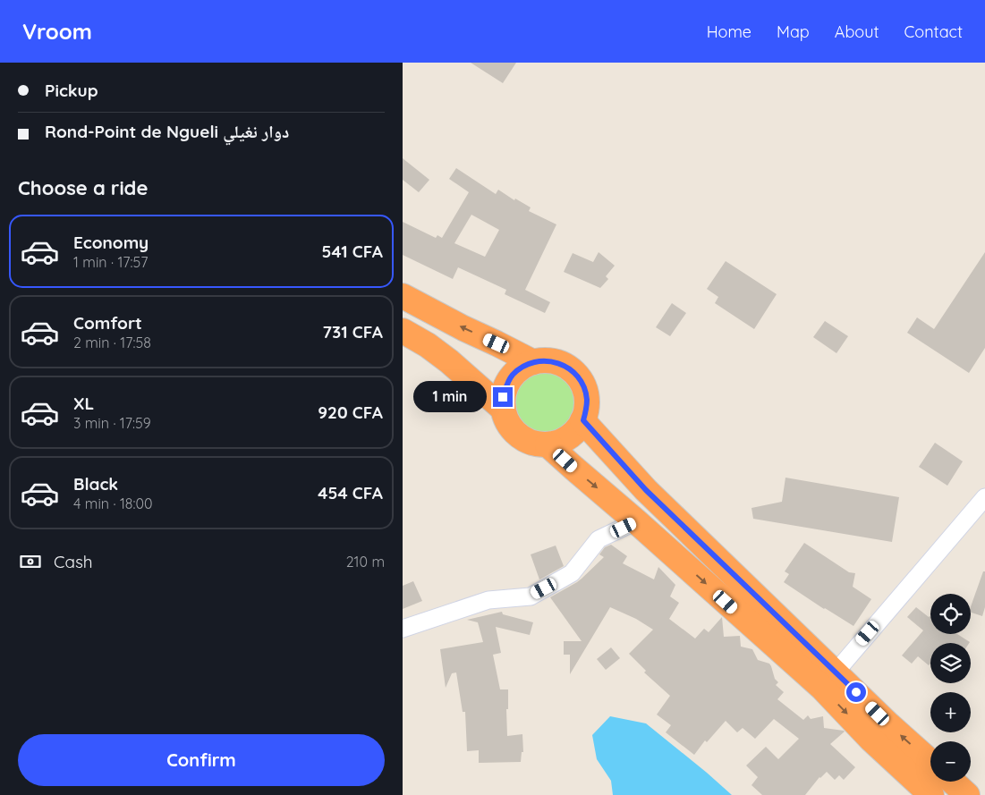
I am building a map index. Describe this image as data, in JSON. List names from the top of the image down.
{
  "page": {
    "header": "Vroom",
    "nav": [
      "Home",
      "Map",
      "About",
      "Contact"
    ],
    "banner": ["Pickup", "Rond-Point de Ngueli دوار نغيلي"],
    "heading": "Choose a ride",
    "list": [
      {
        "name": "Economy",
        "note": "1 min · 17:57",
        "value": "541 CFA"
      },
      {
        "name": "Comfort",
        "note": "2 min · 17:58",
        "value": "731 CFA"
      },
      {
        "name": "XL",
        "note": "3 min · 17:59",
        "value": "920 CFA"
      },
      {
        "name": "Black",
        "note": "4 min · 18:00",
        "value": "454 CFA"
      }
    ],
    "bubble": "1 min",
    "pay": ["Cash", "210 m"],
    "map_buttons": ["+", "−"],
    "buttons": "Confirm"
  }
}
